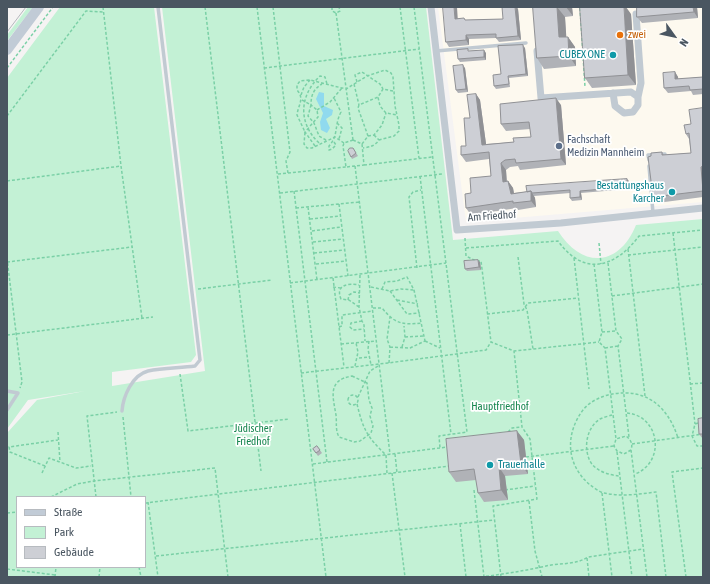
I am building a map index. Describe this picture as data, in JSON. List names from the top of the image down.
{
  "streets": {
    "street": ["Am Friedhof"]
  },
  "parks": ["Hauptfriedhof", "Jüdischer Friedhof"],
  "places": [
    "zwei",
    "CUBEX ONE",
    "Fachschaft Medizin Mannheim",
    "Bestattungshaus Karcher",
    "Trauerhalle"
  ],
  "legend": ["Straße", "Park", "Gebäude"],
  "north": "bottom right"
}
